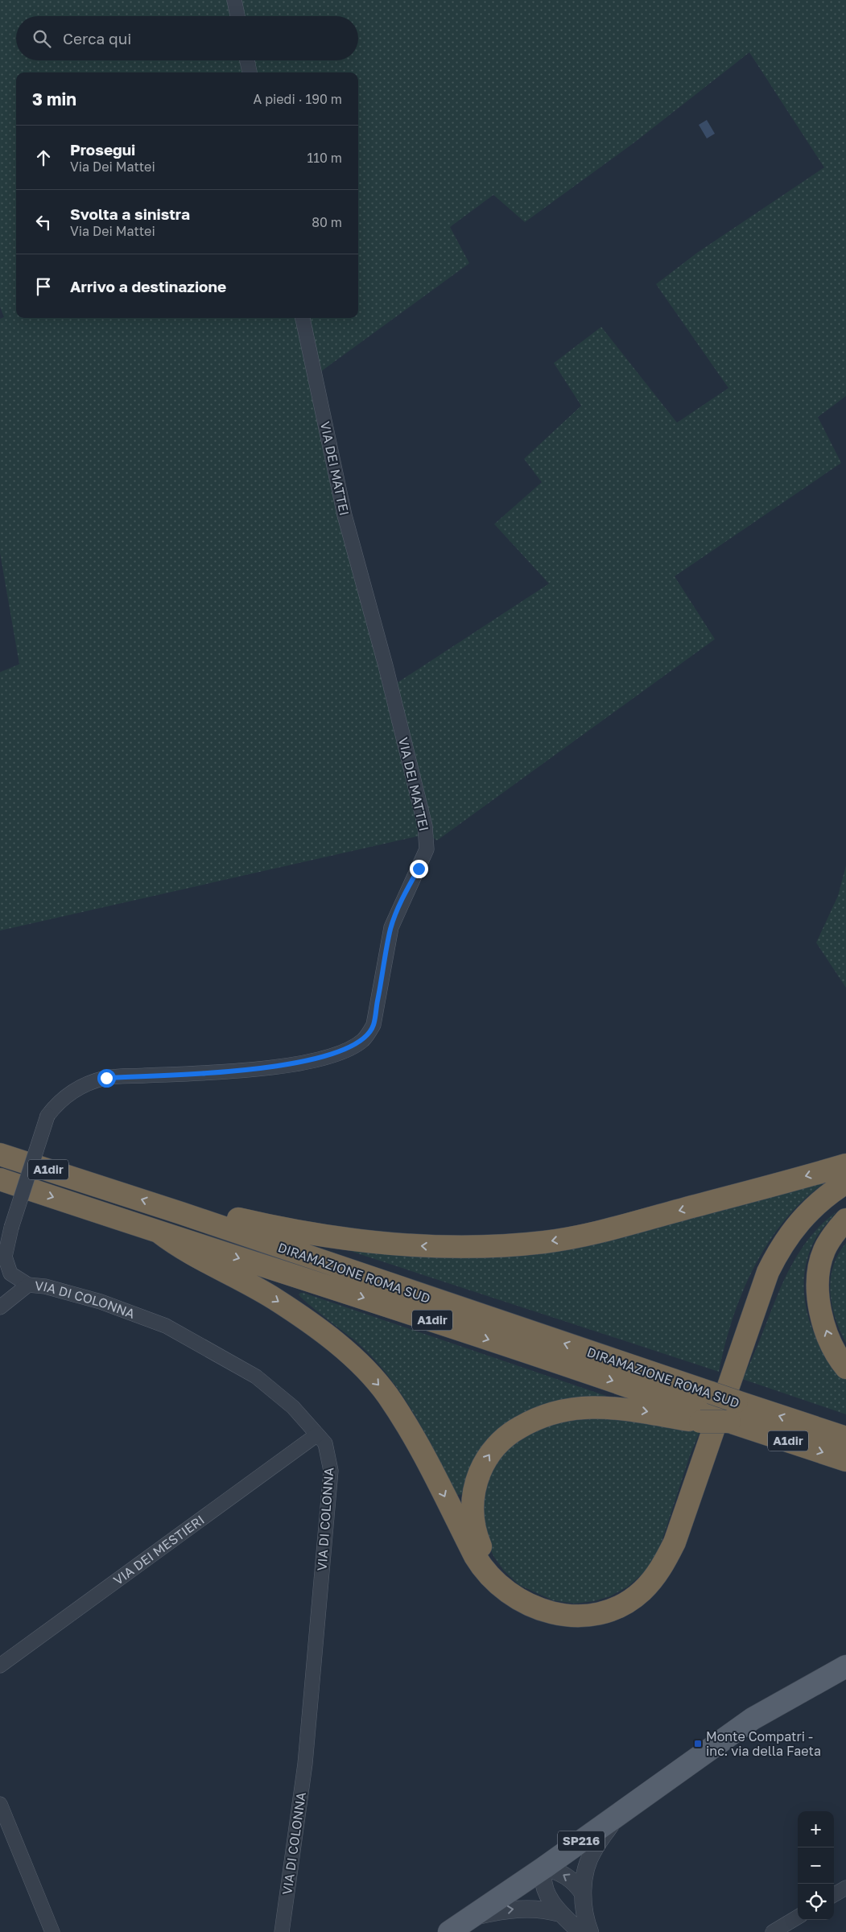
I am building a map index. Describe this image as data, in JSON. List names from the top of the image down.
{
  "streets": {
    "highway": ["A1dir", "DIRAMAZIONE ROMA SUD"],
    "main road": ["SP216"],
    "street": ["VIA DEI MATTEI", "VIA DI COLONNA", "VIA DEI MESTIERI"]
  },
  "crossings": [
    ["VIA DEI MATTEI", "VIA DI COLONNA"],
    ["VIA DI COLONNA", "VIA DEI MESTIERI"]
  ],
  "places": {
    "transit": ["Monte Compatri - inc. via della Faeta"]
  },
  "page": {
    "search": "Cerca qui",
    "heading": ["3 min", "A piedi · 190 m"],
    "list": [
      ["Prosegui", "Via Dei Mattei", "110 m"],
      ["Svolta a sinistra", "Via Dei Mattei", "80 m"],
      "Arrivo a destinazione"
    ],
    "map_buttons": ["+", "−"]
  }
}
